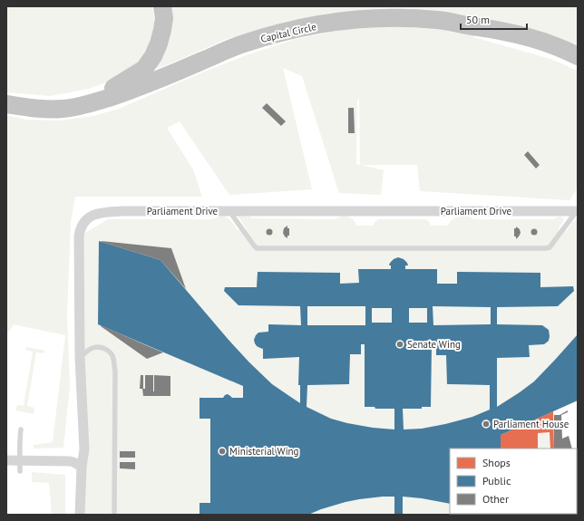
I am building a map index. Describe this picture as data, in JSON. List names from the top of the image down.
{
  "streets": {
    "highway": ["Capital Circle"],
    "street": ["Parliament Drive"]
  },
  "places": ["Senate Wing", "Parliament House", "Ministerial Wing"],
  "legend": ["Shops", "Public", "Other"],
  "scale_bar": "50 m"
}
